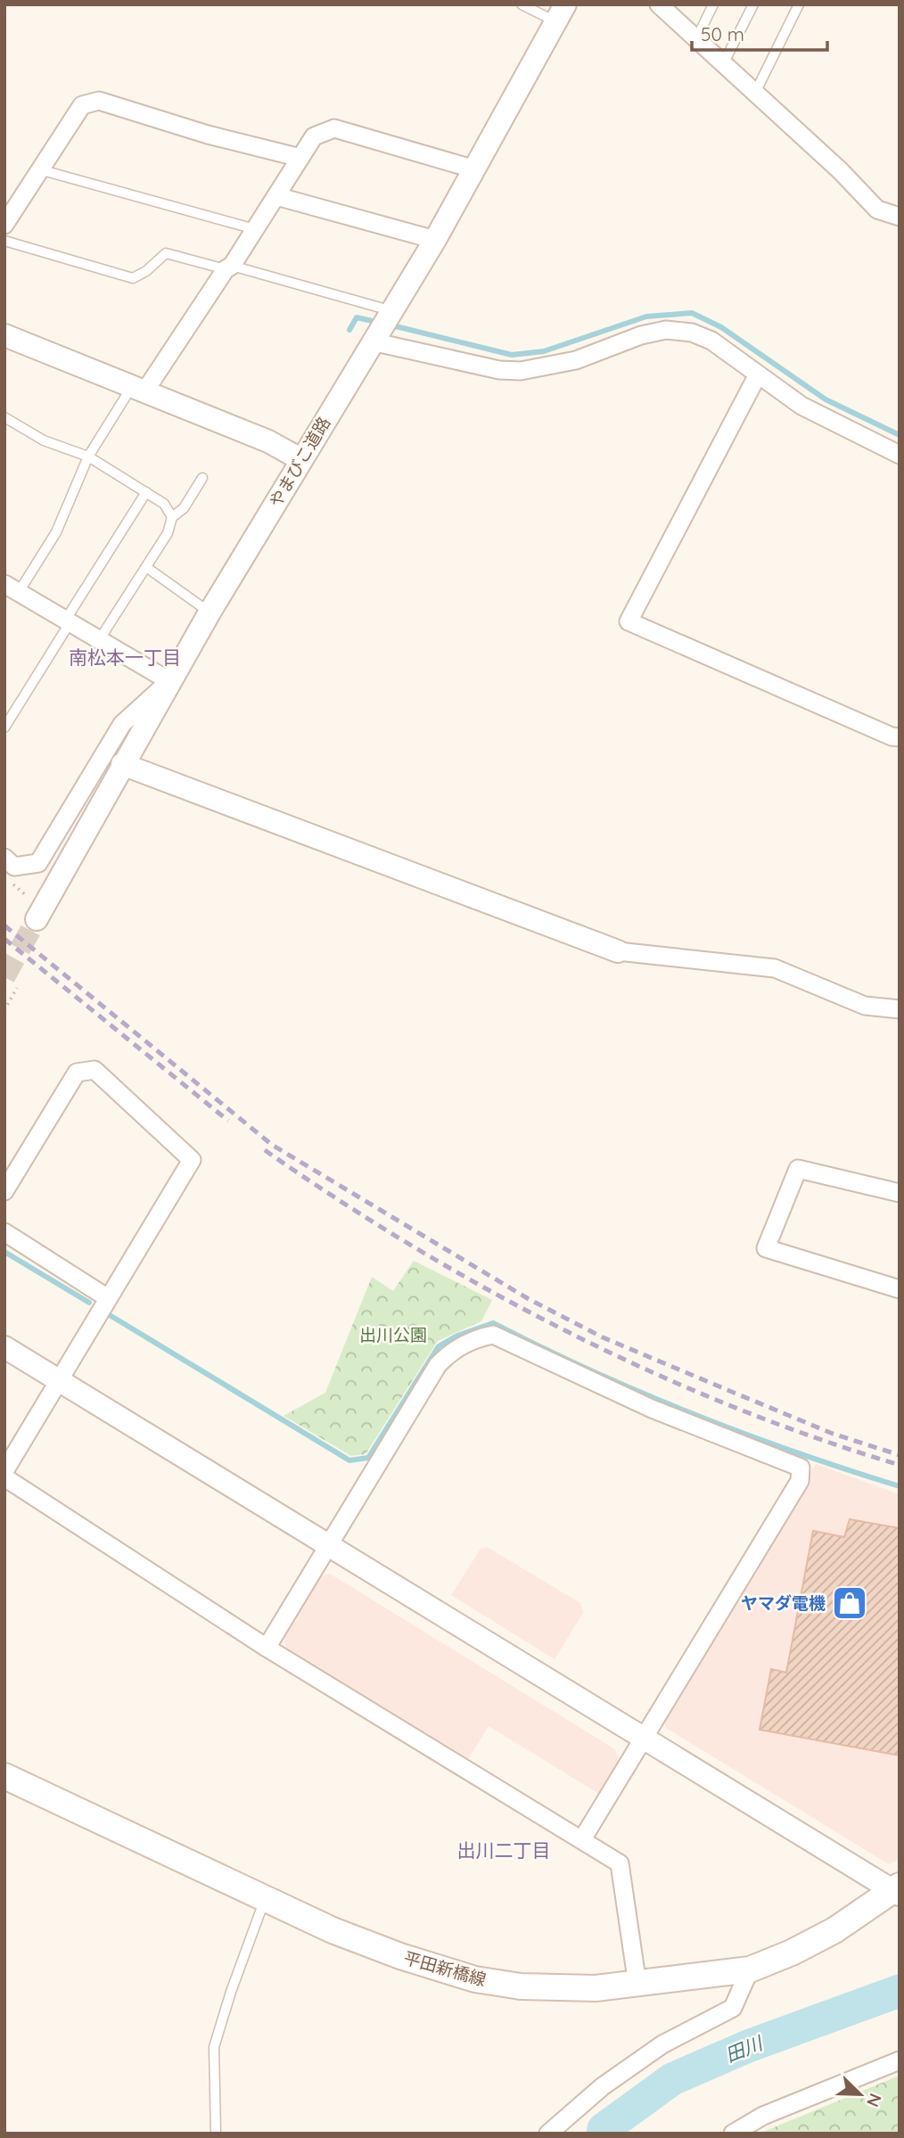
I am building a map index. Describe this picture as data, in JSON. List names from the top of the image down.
{
  "streets": {
    "main road": ["平田新橋線"],
    "street": ["やまびこ道路"]
  },
  "districts": ["南松本一丁目", "出川二丁目"],
  "water": ["田川"],
  "parks": ["出川公園"],
  "places": {
    "shop": ["ヤマダ電機"]
  },
  "scale_bar": "50 m",
  "north": "bottom right"
}
